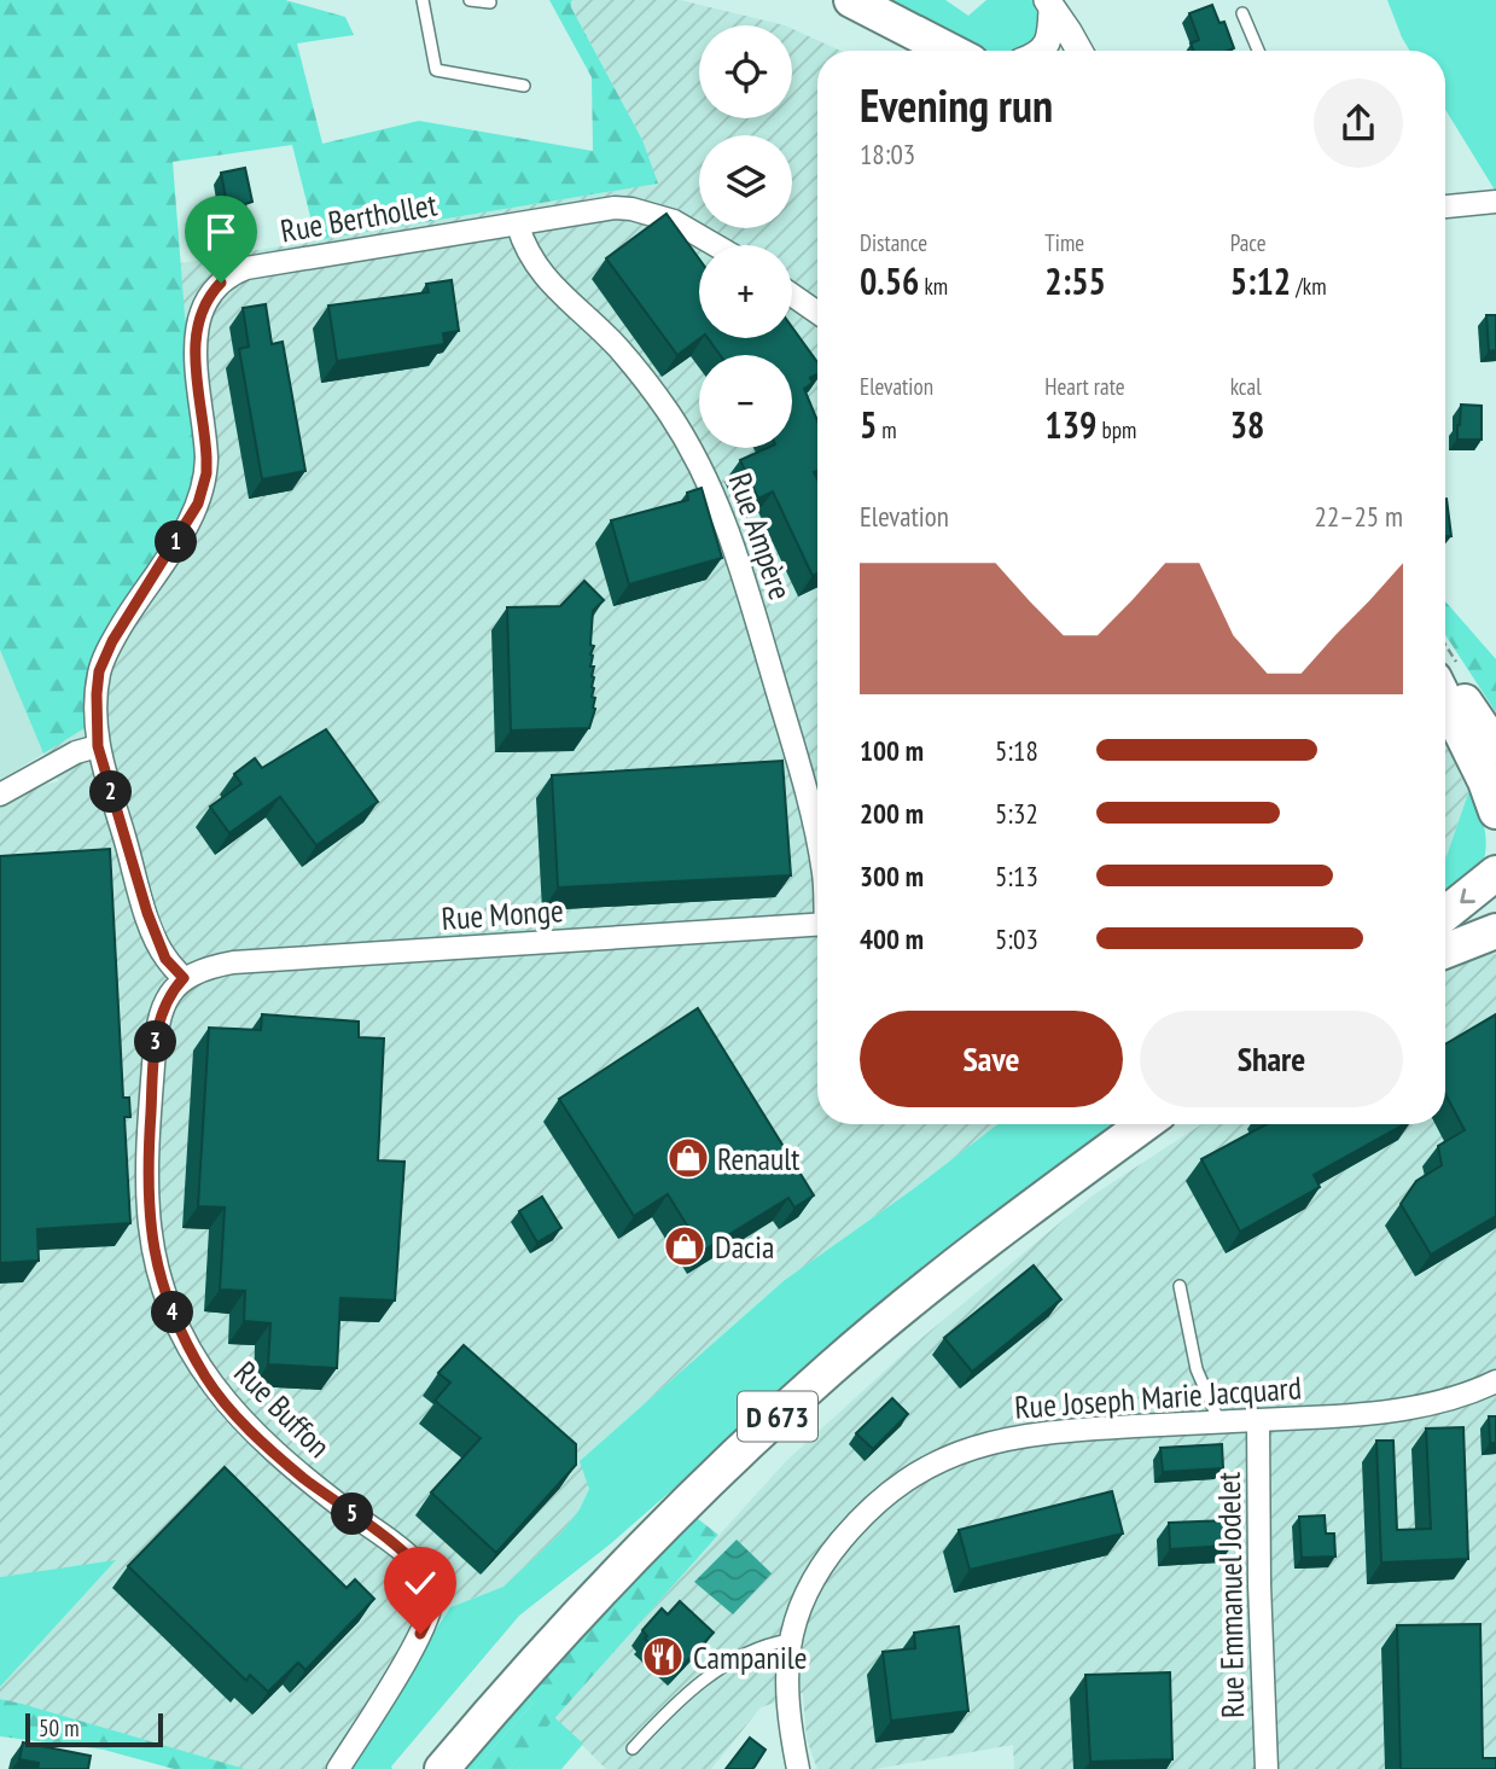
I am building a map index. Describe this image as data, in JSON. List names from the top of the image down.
{
  "streets": {
    "main road": ["D 673"],
    "street": [
      "Rue Berthollet",
      "Rue Ampère",
      "Rue Monge",
      "Rue Joseph Marie Jacquard",
      "Rue Buffon",
      "Rue Emmanuel Jodelet"
    ]
  },
  "crossings": [
    ["Rue Berthollet", "Rue Ampère"],
    ["Rue Berthollet", "Rue Monge"],
    ["Rue Berthollet", "Rue Buffon"],
    ["Rue Monge", "Rue Buffon"],
    ["Rue Joseph Marie Jacquard", "Rue Emmanuel Jodelet"]
  ],
  "places": {
    "shop": ["Renault", "Dacia"],
    "restaurant": ["Campanile"]
  },
  "scale_bar": "50 m",
  "page": {
    "map_buttons": ["+", "−"],
    "heading": ["Evening run", "18:03"],
    "stats": [
      ["Distance", "0.56 km"],
      ["Time", "2:55"],
      ["Pace", "5:12 /km"],
      ["Elevation", "5 m"],
      ["Heart rate", "139 bpm"],
      ["kcal", "38"]
    ],
    "chart": ["Elevation", "22–25 m"],
    "pins": [
      "1",
      "2",
      "3",
      "4",
      "5"
    ],
    "list": [
      {
        "name": "100 m",
        "note": "5:18"
      },
      {
        "name": "200 m",
        "note": "5:32"
      },
      {
        "name": "300 m",
        "note": "5:13"
      },
      {
        "name": "400 m",
        "note": "5:03"
      }
    ],
    "buttons": ["Save", "Share"],
    "scale": "50 m"
  }
}
